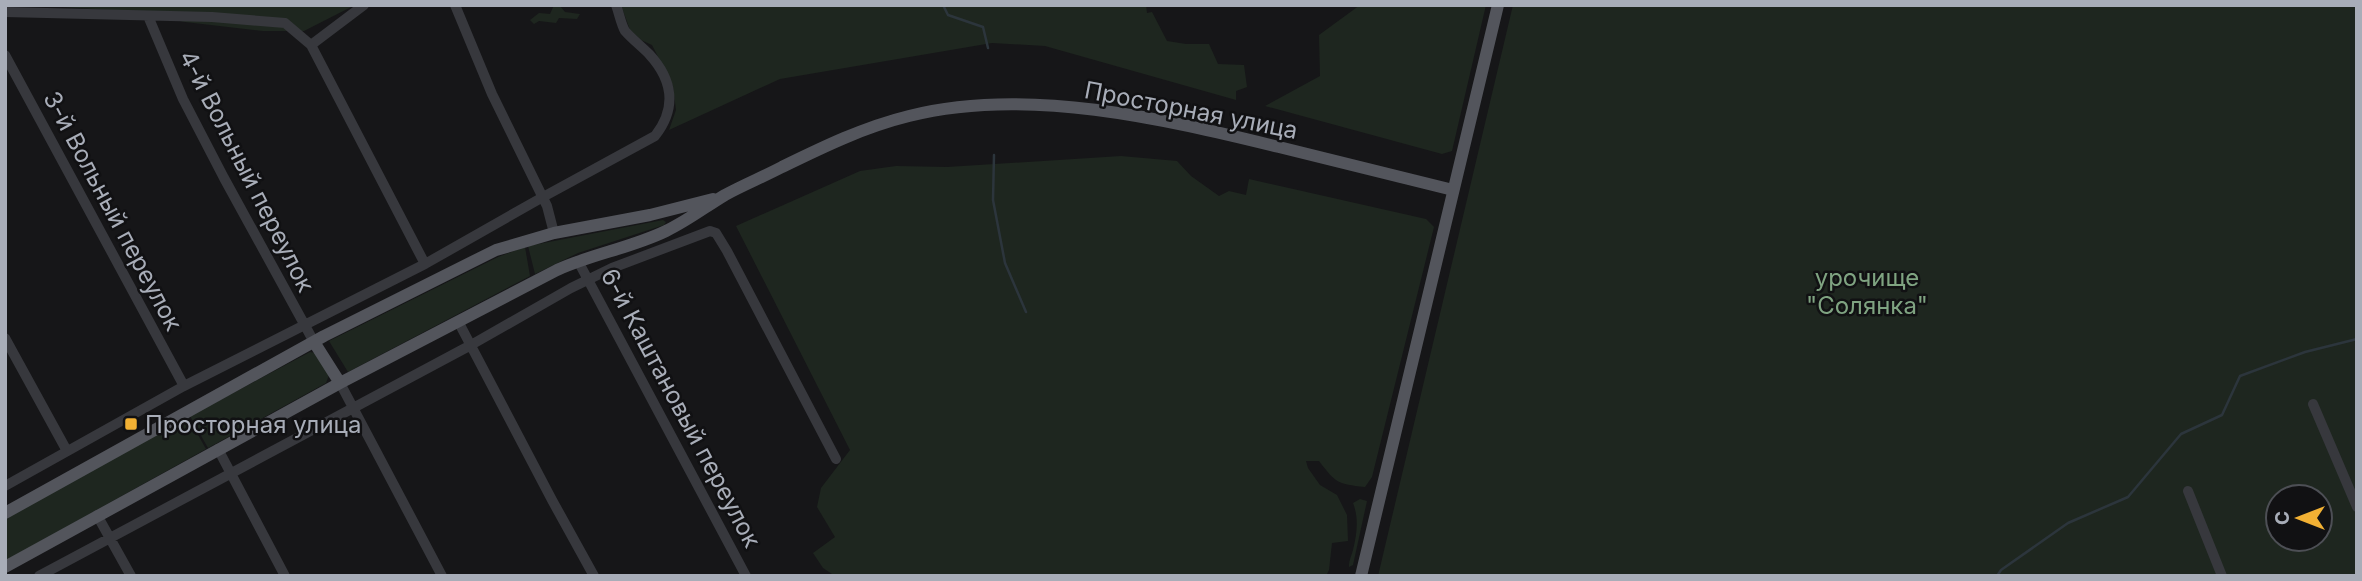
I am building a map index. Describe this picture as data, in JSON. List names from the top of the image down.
{
  "streets": {
    "main road": ["Просторная улица"],
    "street": ["4-й Вольный переулок", "3-й Вольный переулок", "6-й Каштановый переулок"]
  },
  "crossings": [
    ["Просторная улица", "4-й Вольный переулок"],
    ["Просторная улица", "6-й Каштановый переулок"]
  ],
  "parks": ["урочище \"Солянка\""],
  "places": {
    "transit": ["Просторная улица"]
  },
  "north": "left"
}
